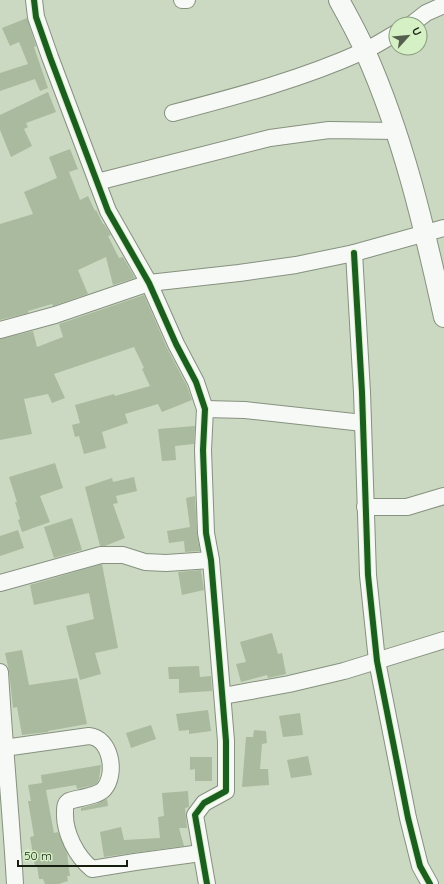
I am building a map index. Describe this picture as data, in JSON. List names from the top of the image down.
{
  "scale_bar": "50 m",
  "north": "top right"
}
